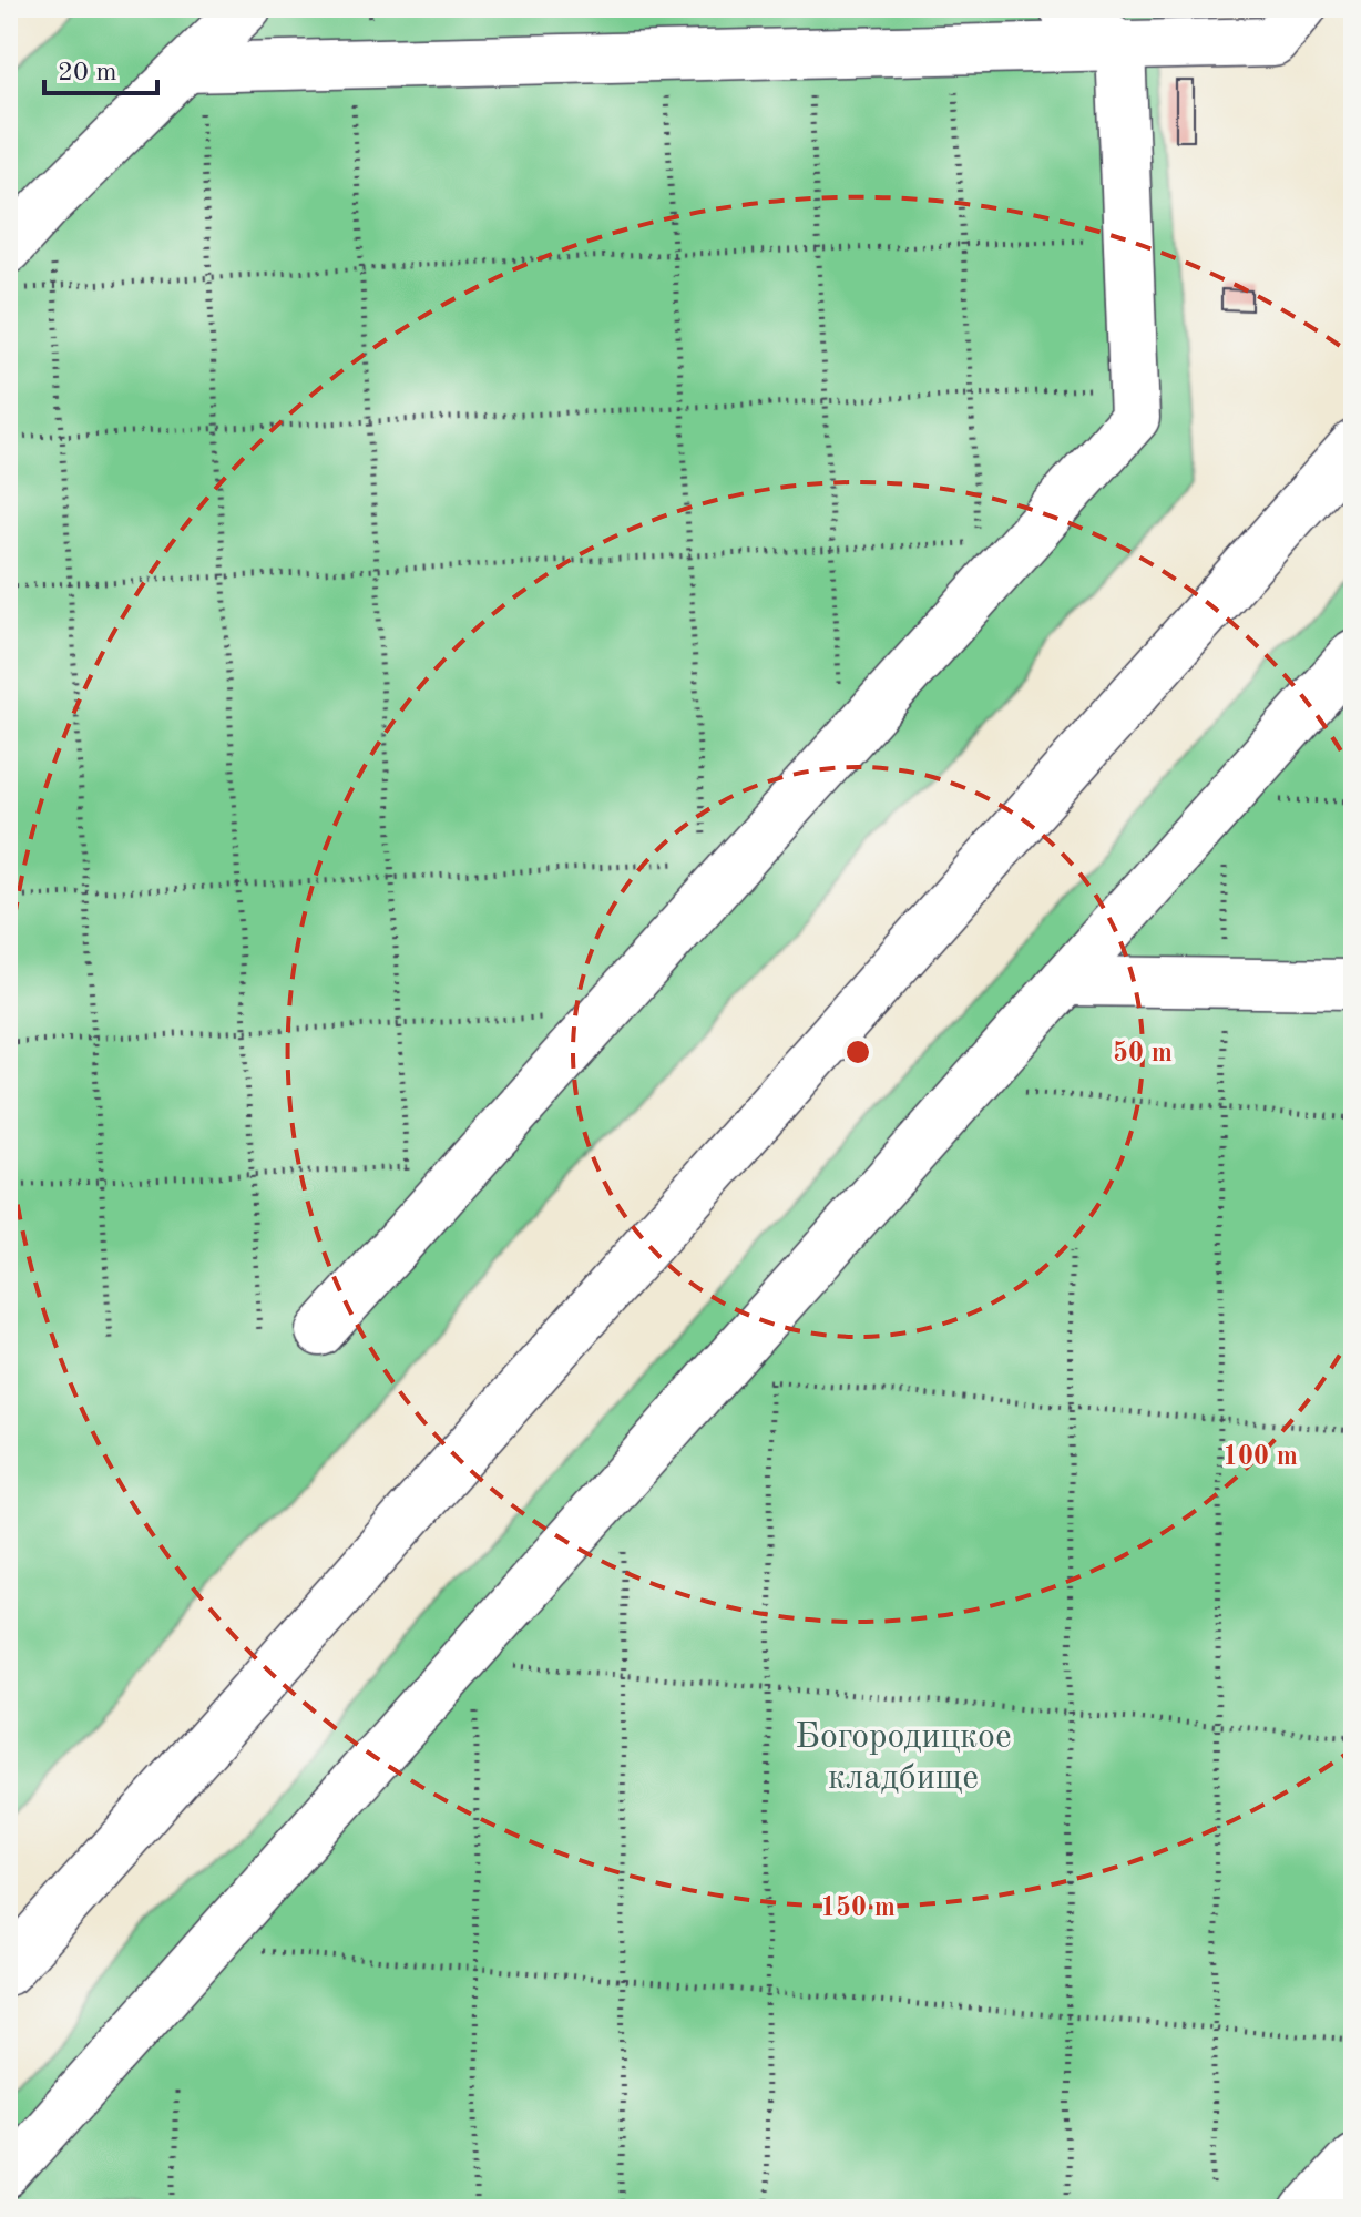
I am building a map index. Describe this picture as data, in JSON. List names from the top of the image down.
{
  "parks": ["Богородицкое кладбище"],
  "scale_bar": "20 m",
  "rings": ["50 m", "100 m", "150 m"]
}
